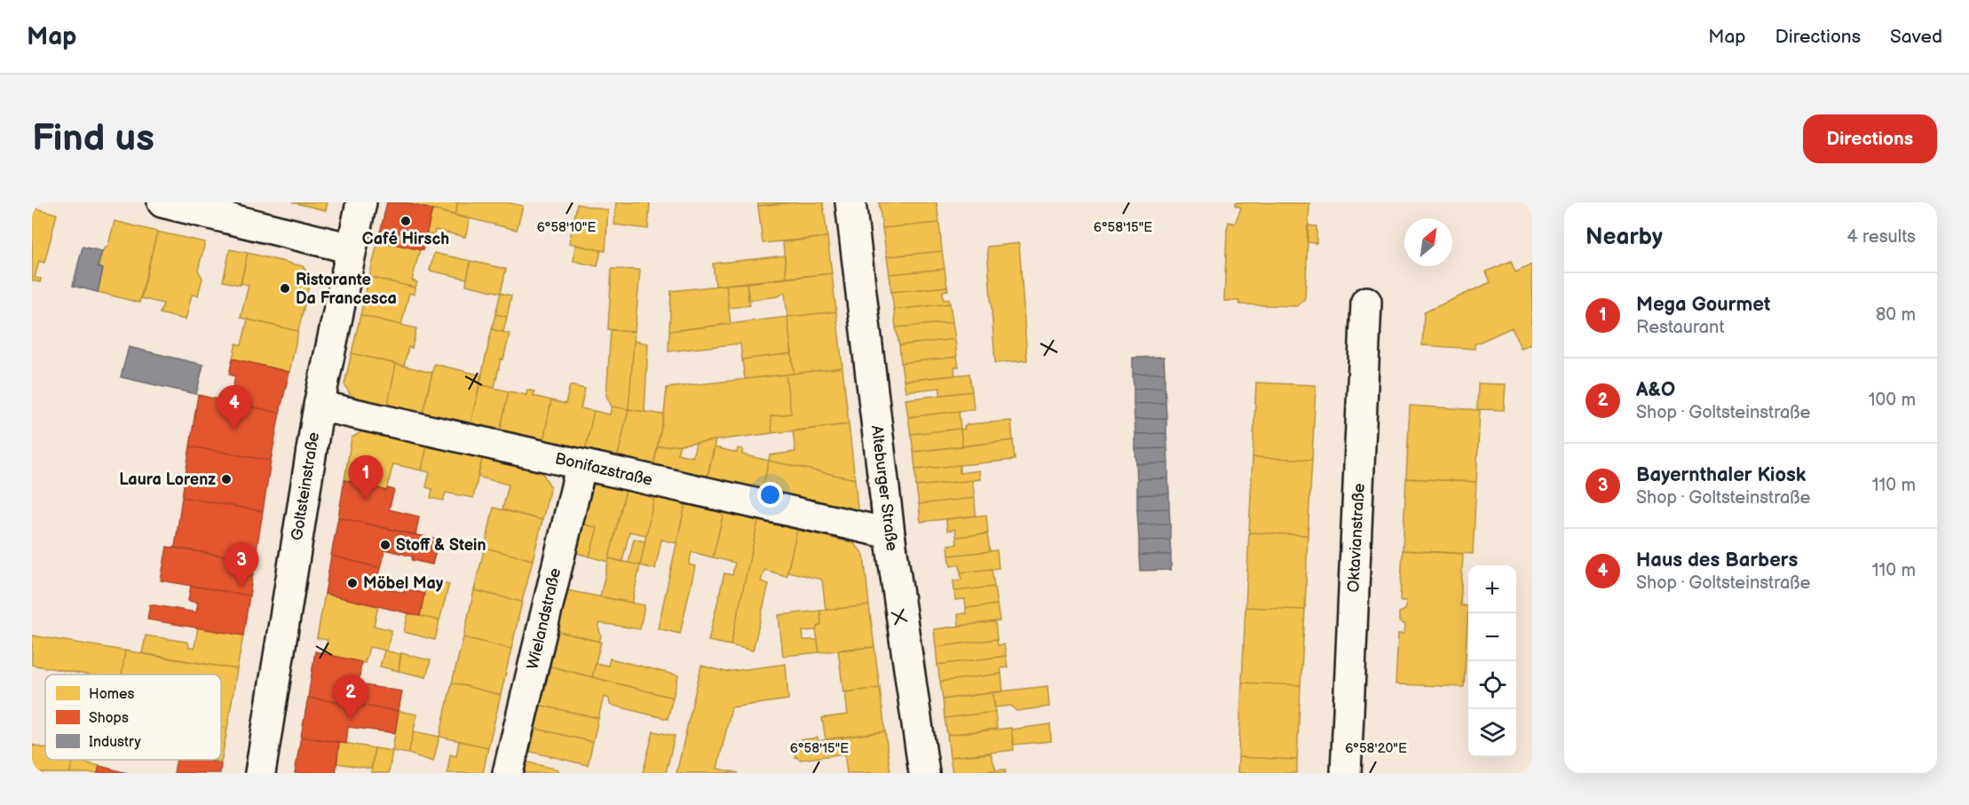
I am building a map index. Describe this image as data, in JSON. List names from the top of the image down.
{
  "streets": {
    "street": [
      "Bonifazstraße",
      "Goltsteinstraße",
      "Alteburger Straße",
      "Oktavianstraße",
      "Wielandstraße"
    ]
  },
  "crossings": [
    ["Bonifazstraße", "Goltsteinstraße"],
    ["Bonifazstraße", "Alteburger Straße"],
    ["Bonifazstraße", "Wielandstraße"]
  ],
  "places": [
    "Café Hirsch",
    "Ristorante Da Francesca",
    "Laura Lorenz",
    "Stoff & Stein",
    "Möbel May"
  ],
  "legend": ["Homes", "Shops", "Industry"],
  "north": "top right",
  "page": {
    "header": "Map",
    "nav": ["Map", "Directions", "Saved"],
    "buttons": "Directions",
    "title": "Find us",
    "heading": ["Nearby", "4 results"],
    "list": [
      {
        "mark": "1",
        "name": "Mega Gourmet",
        "note": "Restaurant",
        "value": "80 m"
      },
      {
        "mark": "2",
        "name": "A&O",
        "note": "Shop · Goltsteinstraße",
        "value": "100 m"
      },
      {
        "mark": "3",
        "name": "Bayernthaler Kiosk",
        "note": "Shop · Goltsteinstraße",
        "value": "110 m"
      },
      {
        "mark": "4",
        "name": "Haus des Barbers",
        "note": "Shop · Goltsteinstraße",
        "value": "110 m"
      }
    ],
    "pins": [
      "4",
      "1",
      "3",
      "2"
    ],
    "map_buttons": ["+", "−"]
  },
  "coordinates": ["6°58'10\"E", "6°58'15\"E", "6°58'20\"E"]
}
